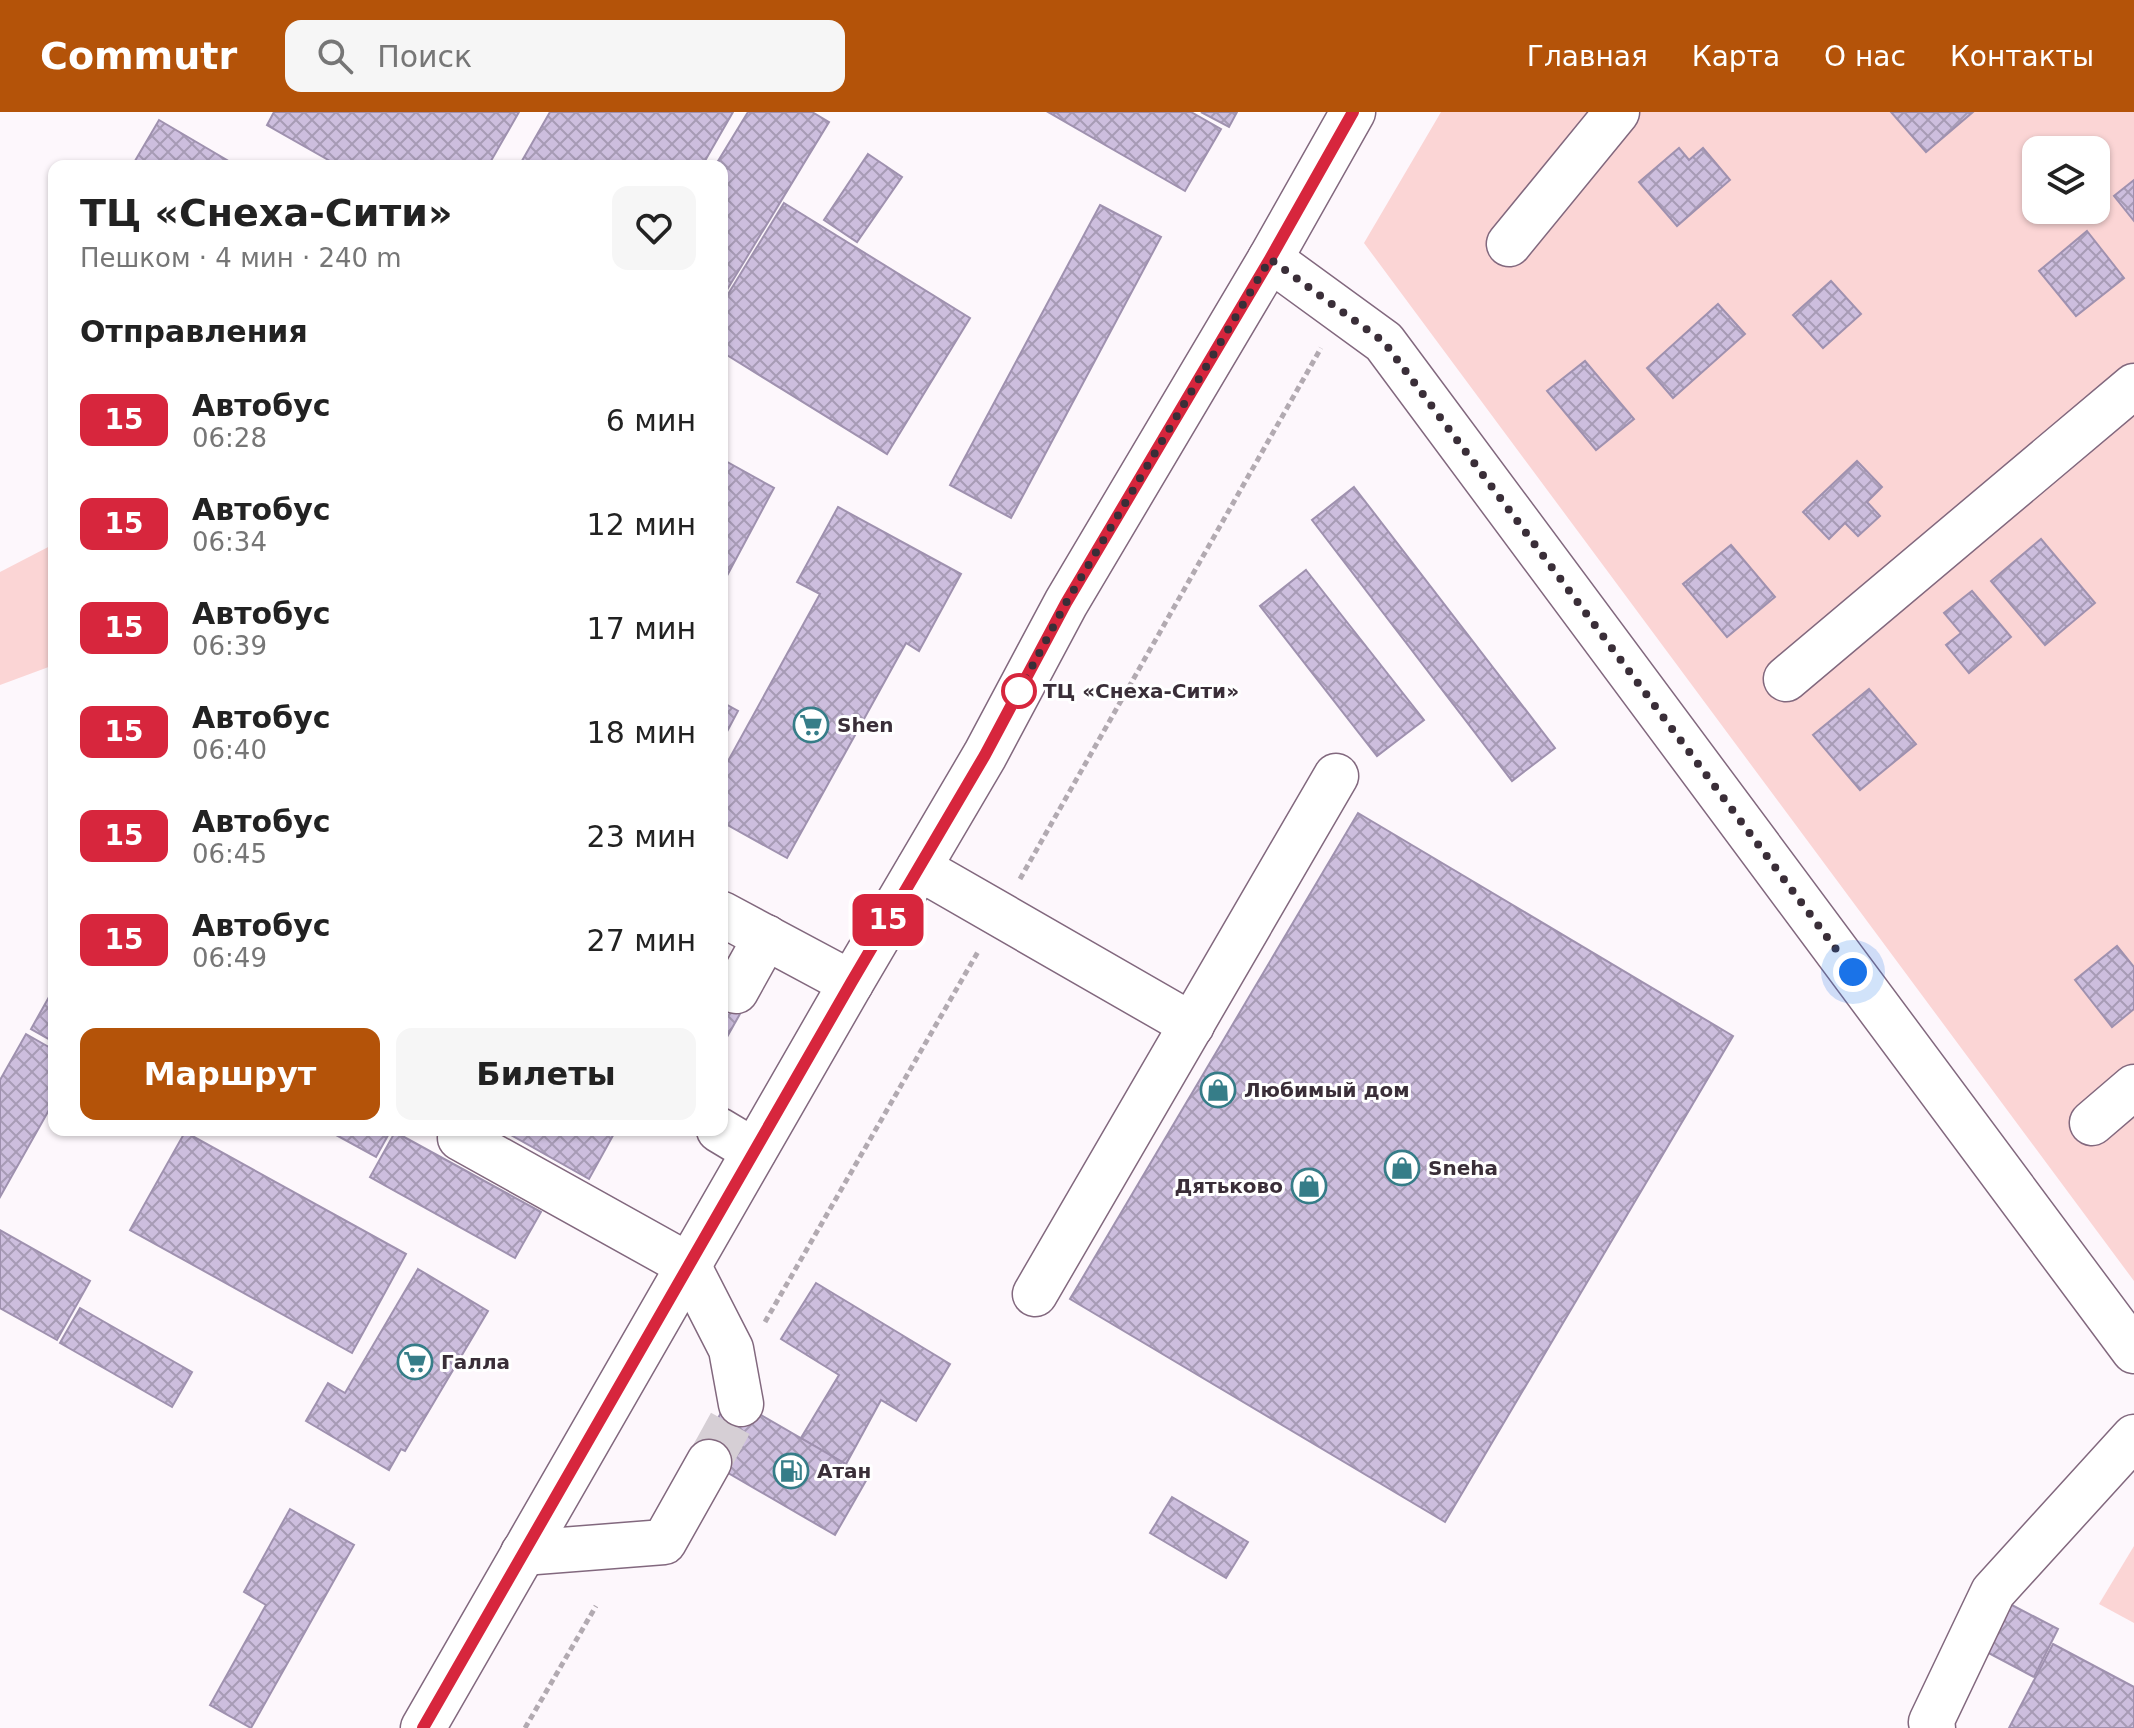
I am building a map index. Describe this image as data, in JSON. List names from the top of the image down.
{
  "places": {
    "other": ["ТЦ «Снеха-Сити»"],
    "supermarket": ["Shen", "Галла"],
    "shop": ["Любимый дом", "Sneha", "Дятьково"],
    "fuel station": ["Атан"]
  },
  "lines": ["bus line 15"],
  "page": {
    "header": "Commutr",
    "search": "Поиск",
    "nav": [
      "Главная",
      "Карта",
      "О нас",
      "Контакты"
    ],
    "on_map": "15",
    "heading": [
      ["ТЦ «Снеха-Сити»", "Пешком · 4 мин · 240 m"],
      "Отправления"
    ],
    "list": [
      {
        "mark": "15",
        "name": "Автобус",
        "note": "06:28",
        "value": "6 мин"
      },
      {
        "mark": "15",
        "name": "Автобус",
        "note": "06:34",
        "value": "12 мин"
      },
      {
        "mark": "15",
        "name": "Автобус",
        "note": "06:39",
        "value": "17 мин"
      },
      {
        "mark": "15",
        "name": "Автобус",
        "note": "06:40",
        "value": "18 мин"
      },
      {
        "mark": "15",
        "name": "Автобус",
        "note": "06:45",
        "value": "23 мин"
      },
      {
        "mark": "15",
        "name": "Автобус",
        "note": "06:49",
        "value": "27 мин"
      }
    ],
    "buttons": ["Маршрут", "Билеты"]
  }
}
